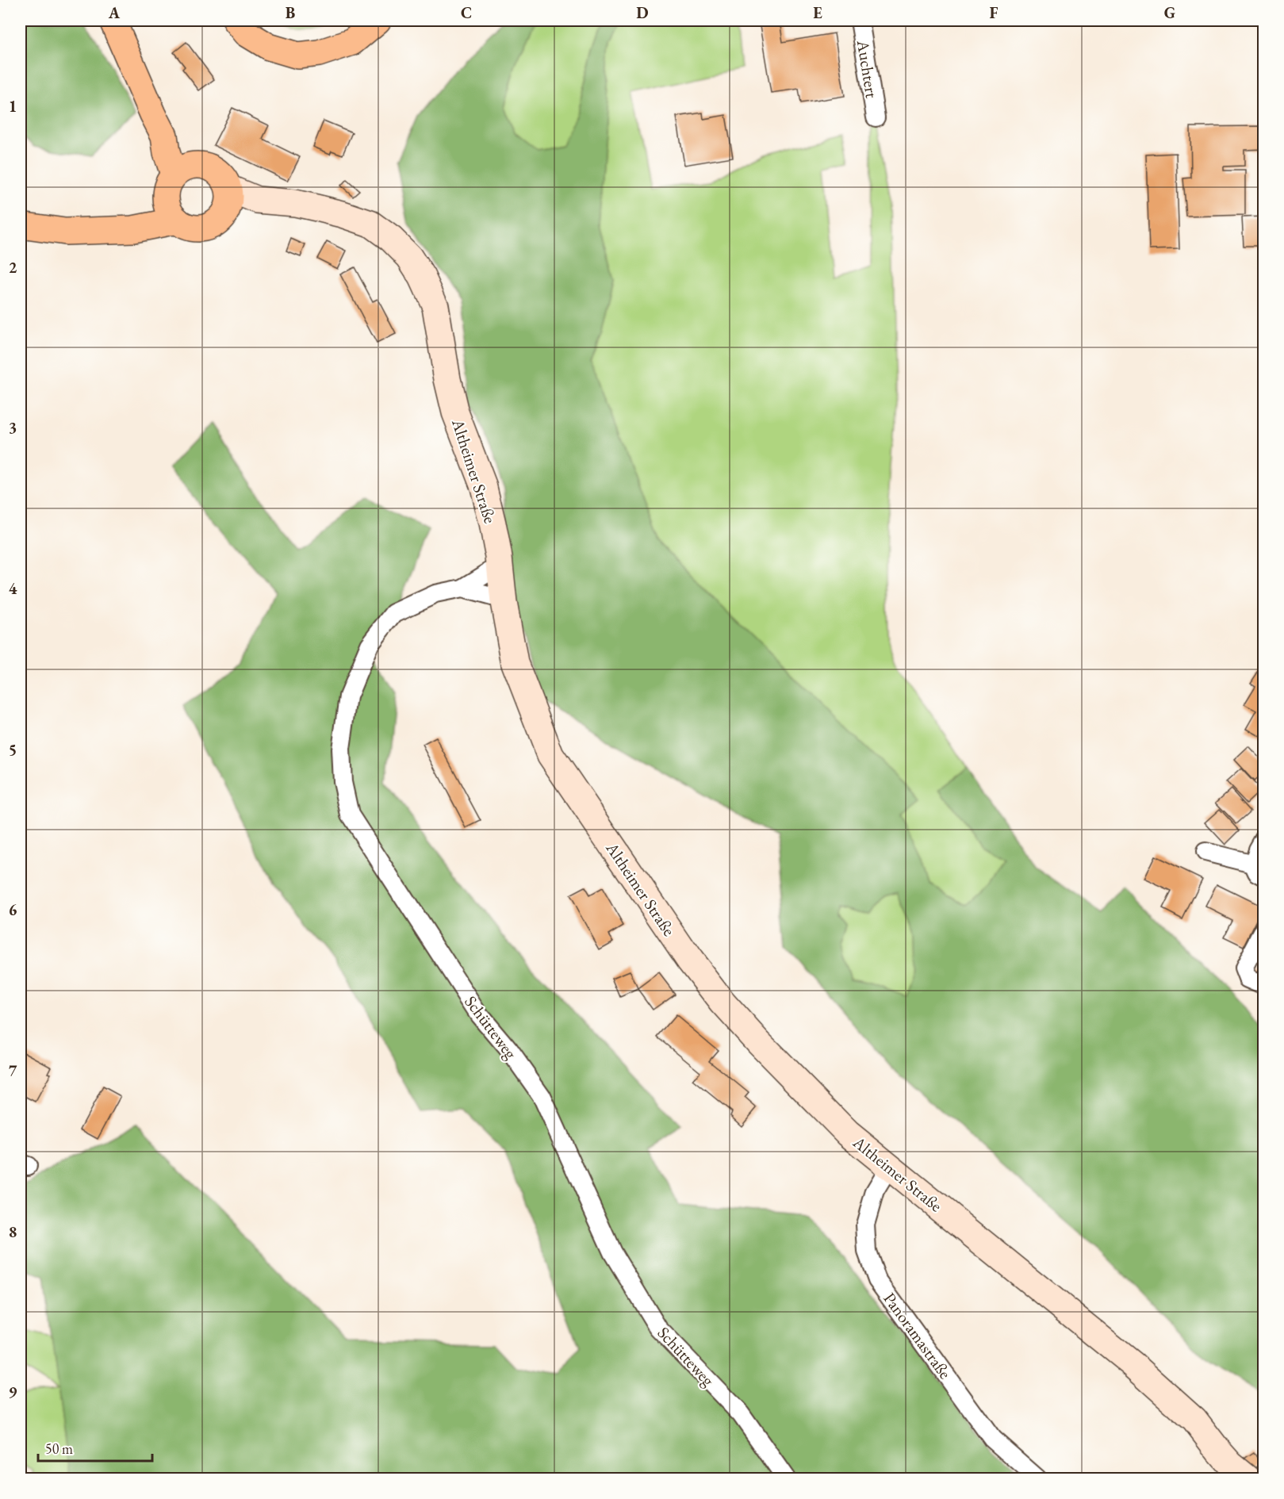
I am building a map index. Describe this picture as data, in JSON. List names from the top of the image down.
{
  "streets": {
    "street": [
      "Auchtert",
      "Altheimer Straße",
      "Schütteweg",
      "Panoramastraße"
    ]
  },
  "crossings": [
    ["Altheimer Straße", "Schütteweg"],
    ["Altheimer Straße", "Panoramastraße"]
  ],
  "scale_bar": "50 m",
  "grid": {
    "columns": [
      "A",
      "B",
      "C",
      "D",
      "E",
      "F",
      "G"
    ],
    "rows": [
      "1",
      "2",
      "3",
      "4",
      "5",
      "6",
      "7",
      "8",
      "9"
    ]
  }
}
